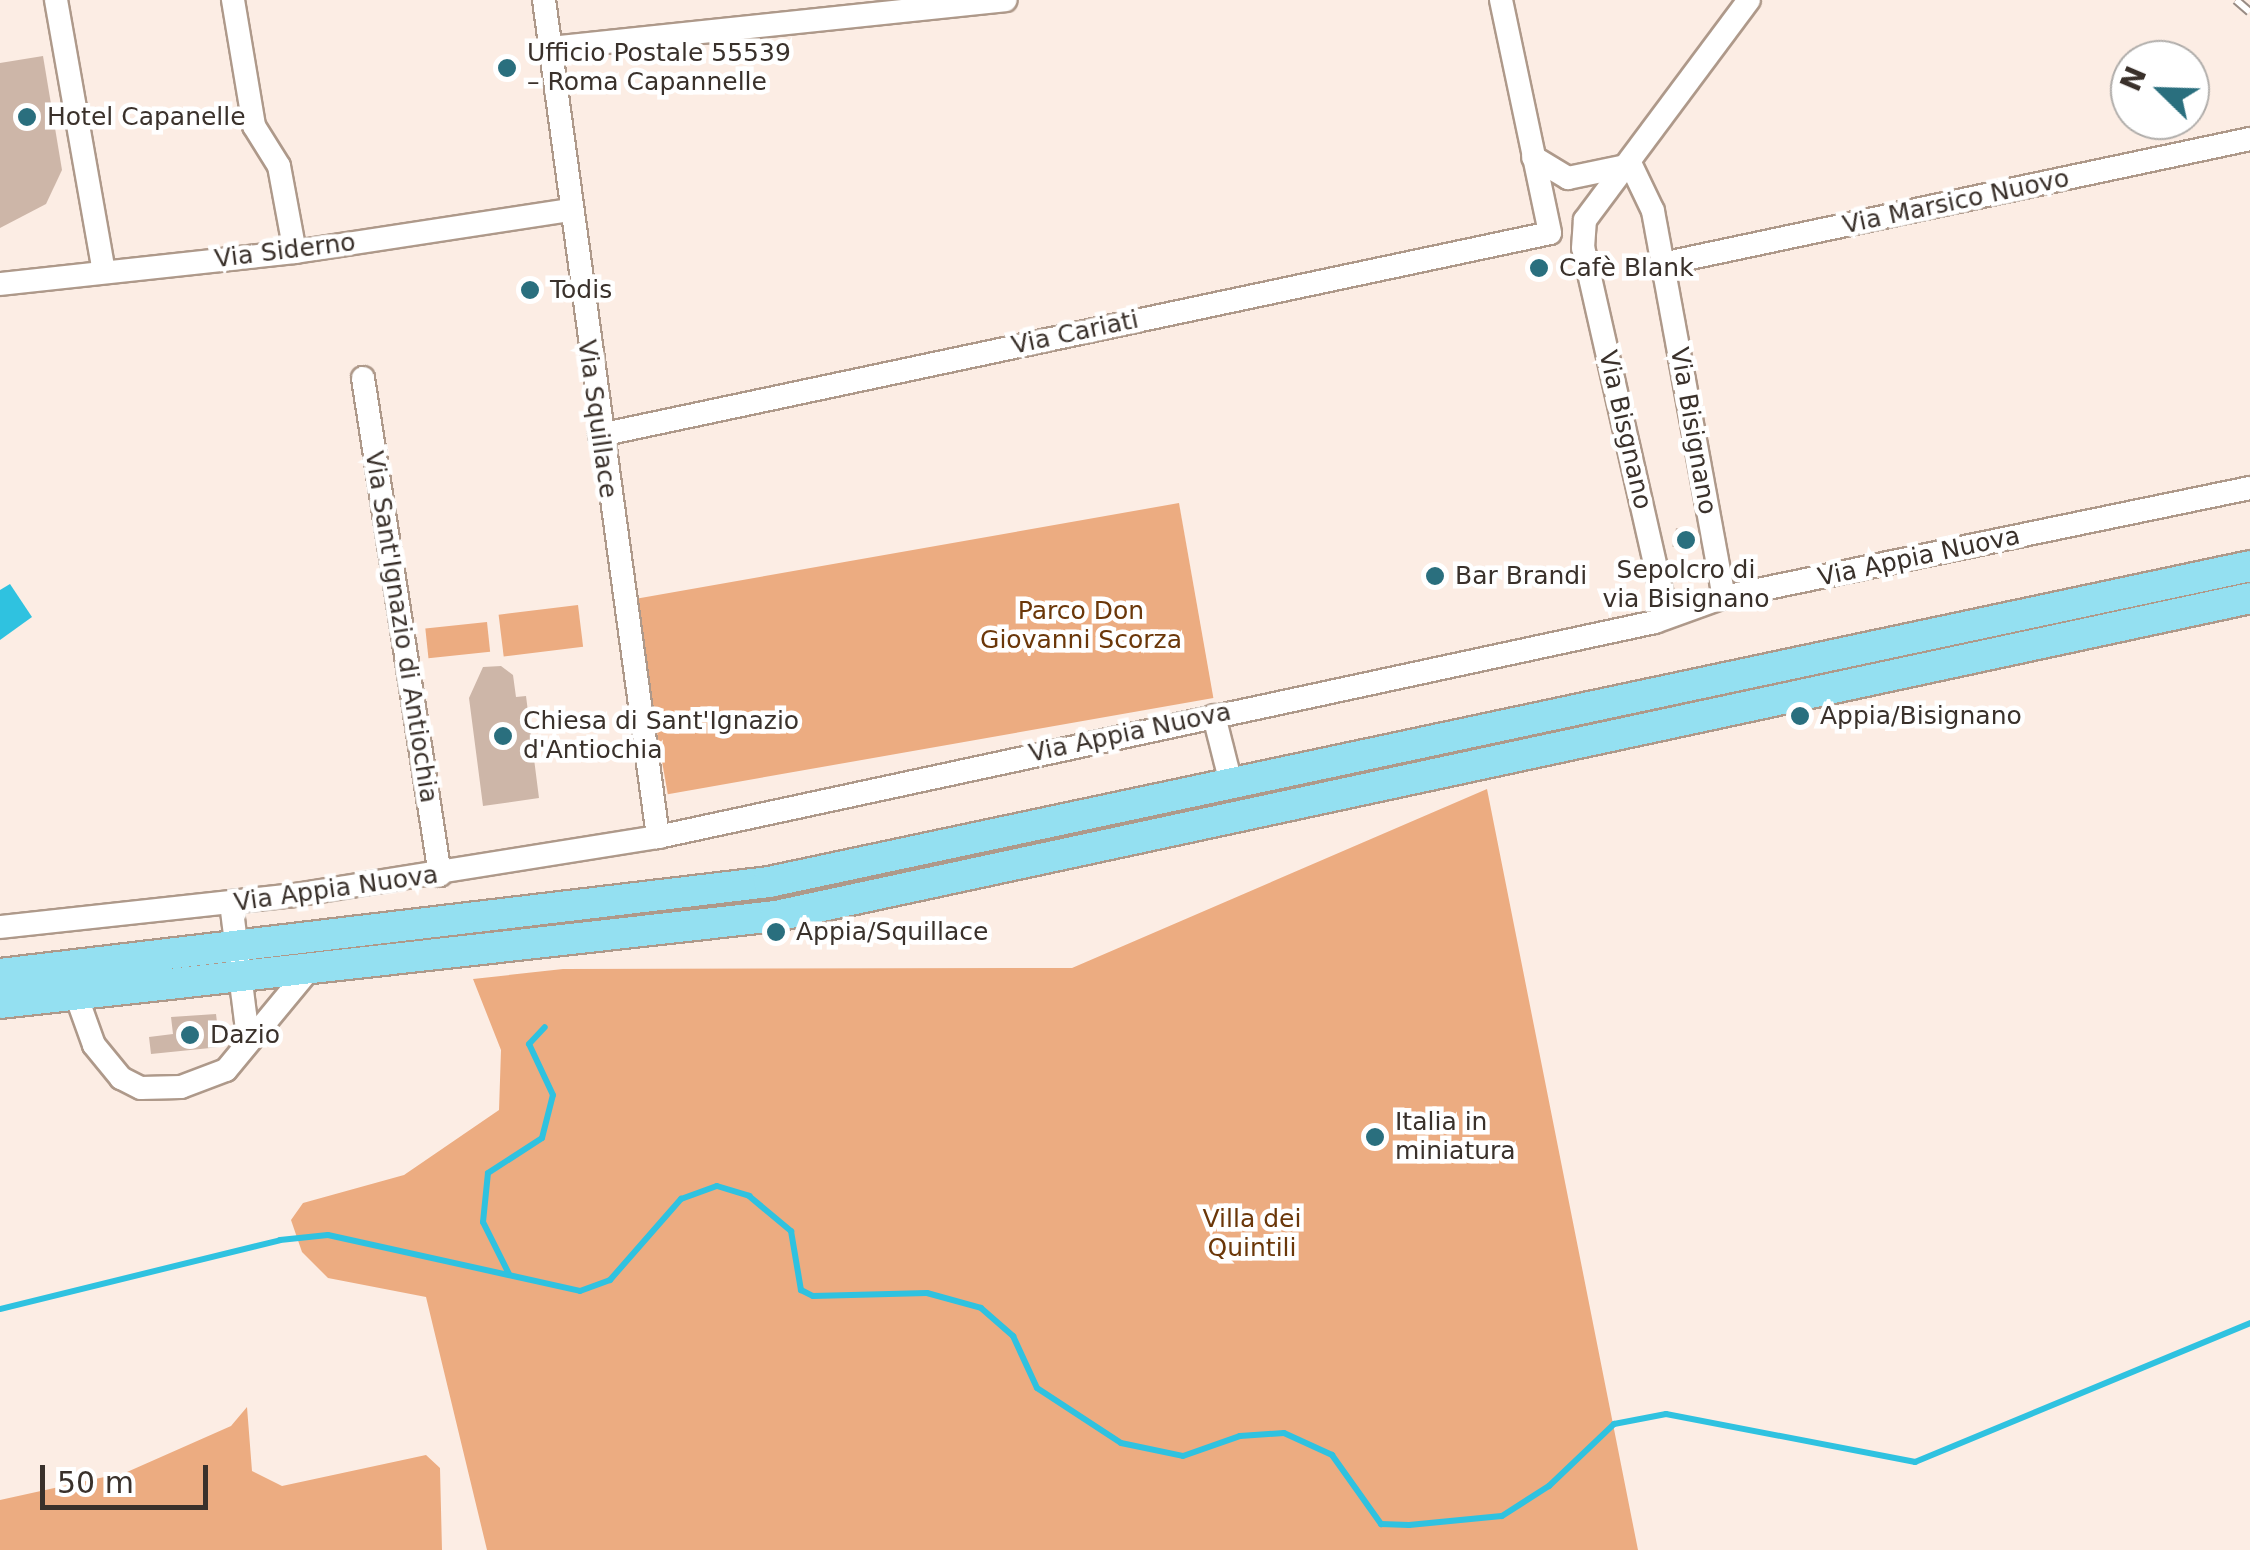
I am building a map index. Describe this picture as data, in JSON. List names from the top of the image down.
{
  "streets": {
    "main road": ["Via Appia Nuova"],
    "street": [
      "Via Marsico Nuovo",
      "Via Siderno",
      "Via Cariati",
      "Via Squillace",
      "Via Bisgnano",
      "Via Bisignano",
      "Via Sant'Ignazio di Antiochia"
    ]
  },
  "crossings": [
    ["Via Marsico Nuovo", "Via Bisignano"],
    ["Via Siderno", "Via Squillace"],
    ["Via Cariati", "Via Squillace"],
    ["Via Squillace", "Via Appia Nuova"],
    ["Via Bisgnano", "Via Appia Nuova"],
    ["Via Bisignano", "Via Appia Nuova"],
    ["Via Appia Nuova", "Via Sant'Ignazio di Antiochia"]
  ],
  "parks": ["Parco Don Giovanni Scorza", "Villa dei Quintili"],
  "places": [
    "Ufficio Postale 55539 – Roma Capannelle",
    "Hotel Capanelle",
    "Cafè Blank",
    "Todis",
    "Sepolcro di via Bisignano",
    "Bar Brandi",
    "Appia/Bisignano",
    "Chiesa di Sant'Ignazio d'Antiochia",
    "Appia/Squillace",
    "Dazio",
    "Italia in miniatura"
  ],
  "scale_bar": "50 m",
  "north": "top left"
}
